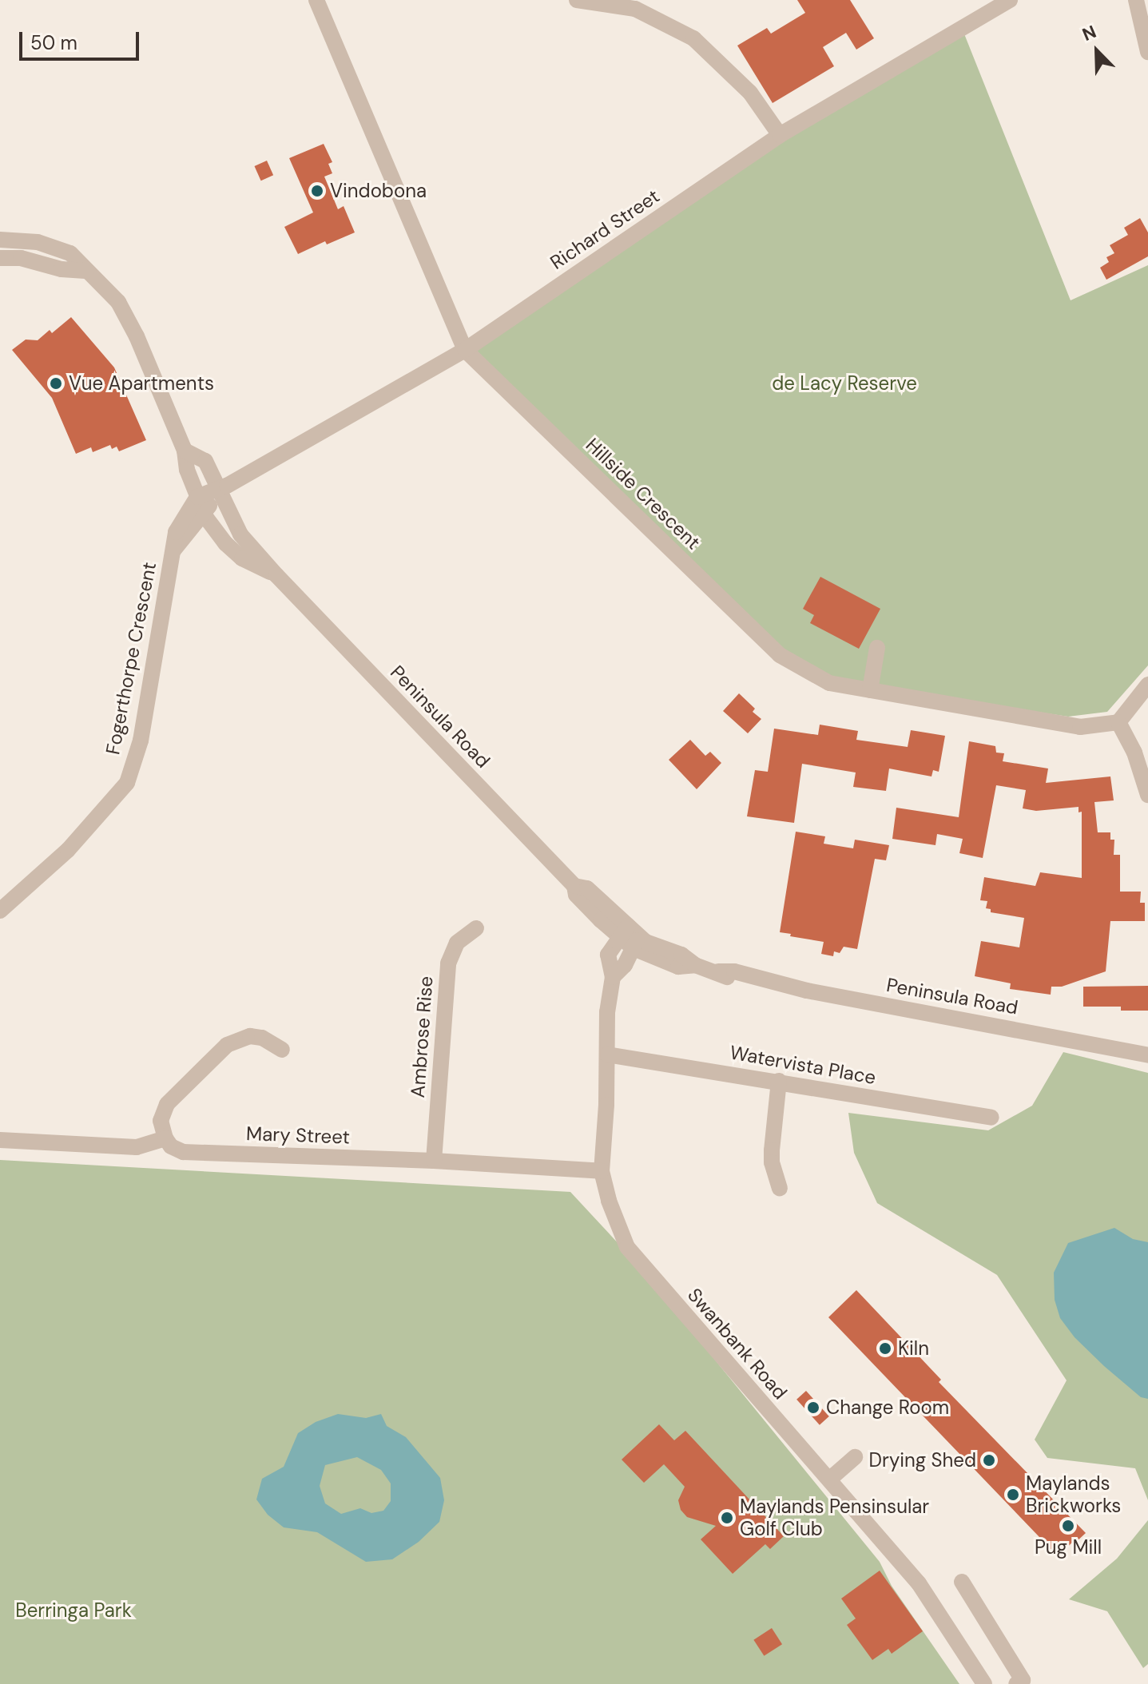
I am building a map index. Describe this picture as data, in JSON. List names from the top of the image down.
{
  "streets": {
    "street": [
      "Richard Street",
      "Hillside Crescent",
      "Fogerthorpe Crescent",
      "Peninsula Road",
      "Ambrose Rise",
      "Watervista Place",
      "Mary Street",
      "Swanbank Road"
    ]
  },
  "crossings": [
    ["Richard Street", "Hillside Crescent"],
    ["Richard Street", "Fogerthorpe Crescent"],
    ["Richard Street", "Peninsula Road"],
    ["Fogerthorpe Crescent", "Peninsula Road"],
    ["Peninsula Road", "Swanbank Road"],
    ["Ambrose Rise", "Mary Street"],
    ["Watervista Place", "Swanbank Road"],
    ["Mary Street", "Swanbank Road"]
  ],
  "parks": ["de Lacy Reserve", "Berringa Park"],
  "places": [
    "Vindobona",
    "Vue Apartments",
    "Kiln",
    "Change Room",
    "Drying Shed",
    "Maylands Brickworks",
    "Maylands Pensinsular Golf Club",
    "Pug Mill"
  ],
  "scale_bar": "50 m",
  "north": "top left"
}
